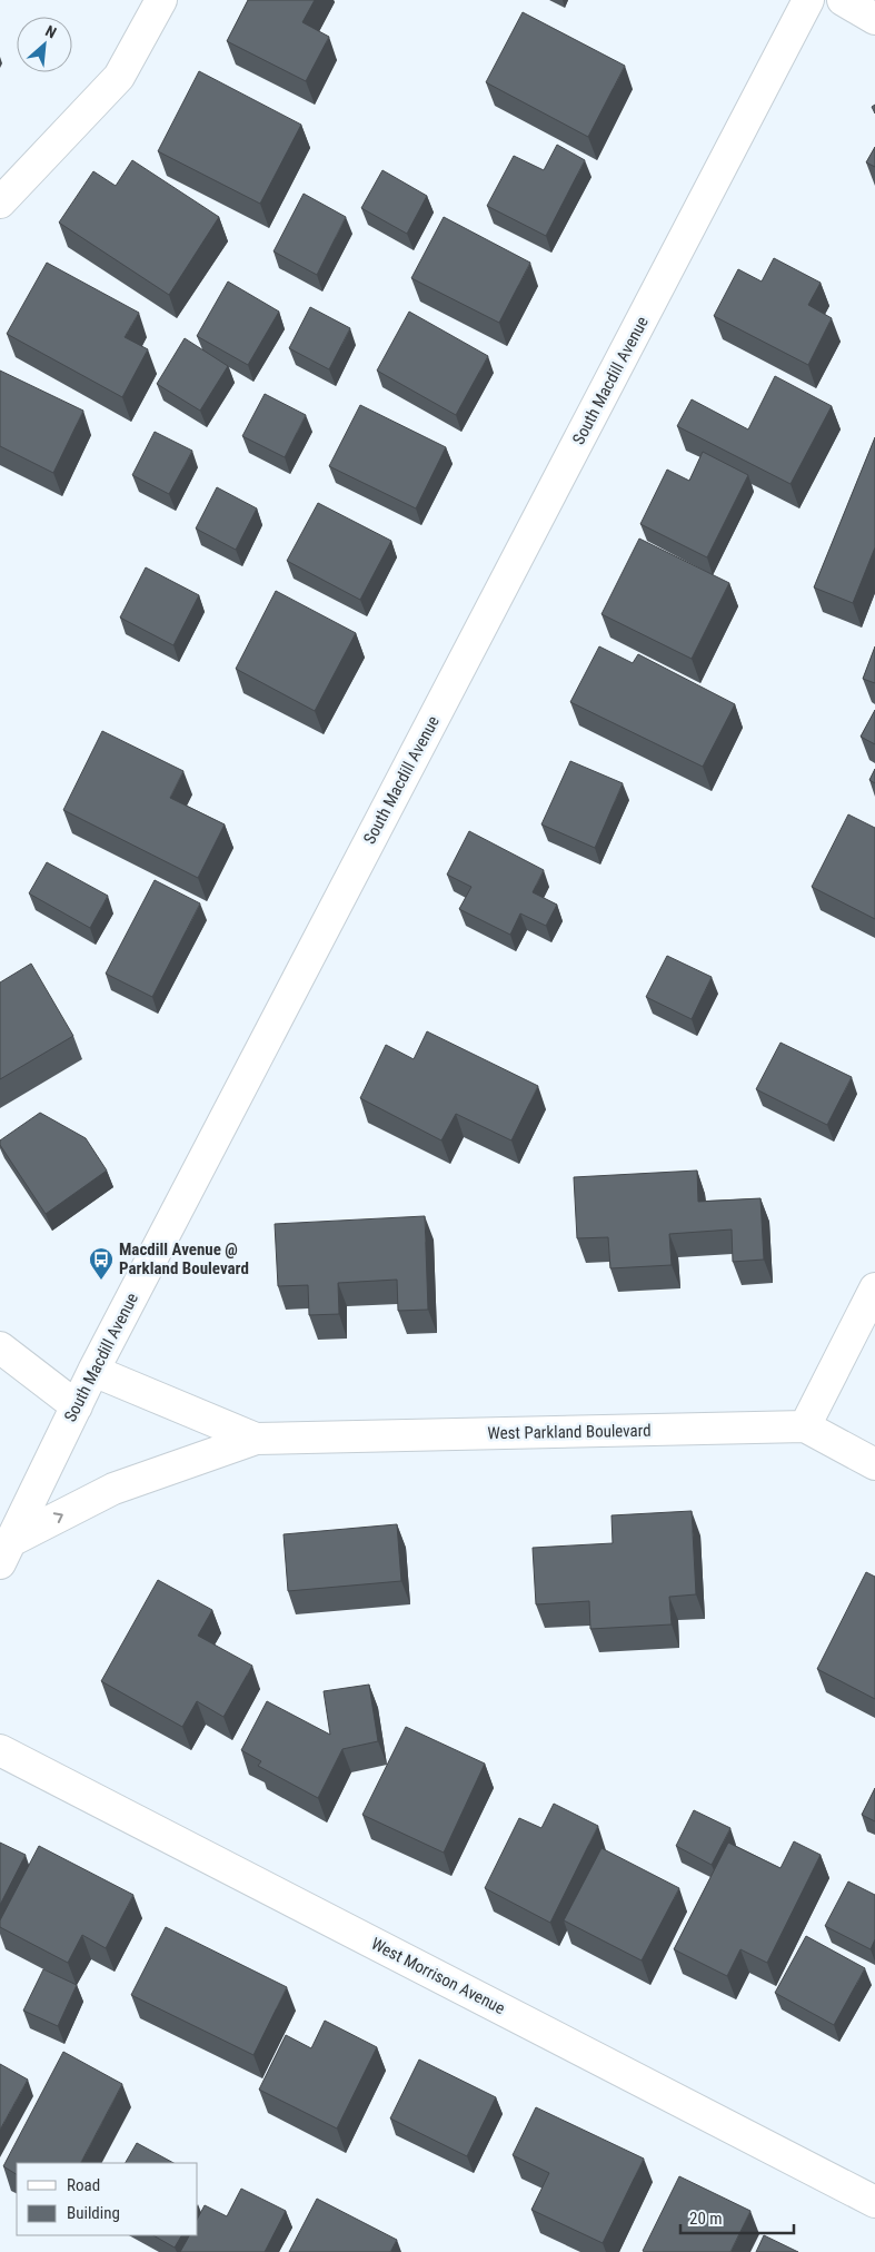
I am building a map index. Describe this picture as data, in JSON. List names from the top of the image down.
{
  "streets": {
    "street": ["South Macdill Avenue", "West Parkland Boulevard", "West Morrison Avenue"]
  },
  "crossings": [
    ["South Macdill Avenue", "West Parkland Boulevard"]
  ],
  "places": {
    "bus stop": ["Macdill Avenue @ Parkland Boulevard"]
  },
  "legend": ["Road", "Building"],
  "scale_bar": "20 m",
  "north": "top right"
}
